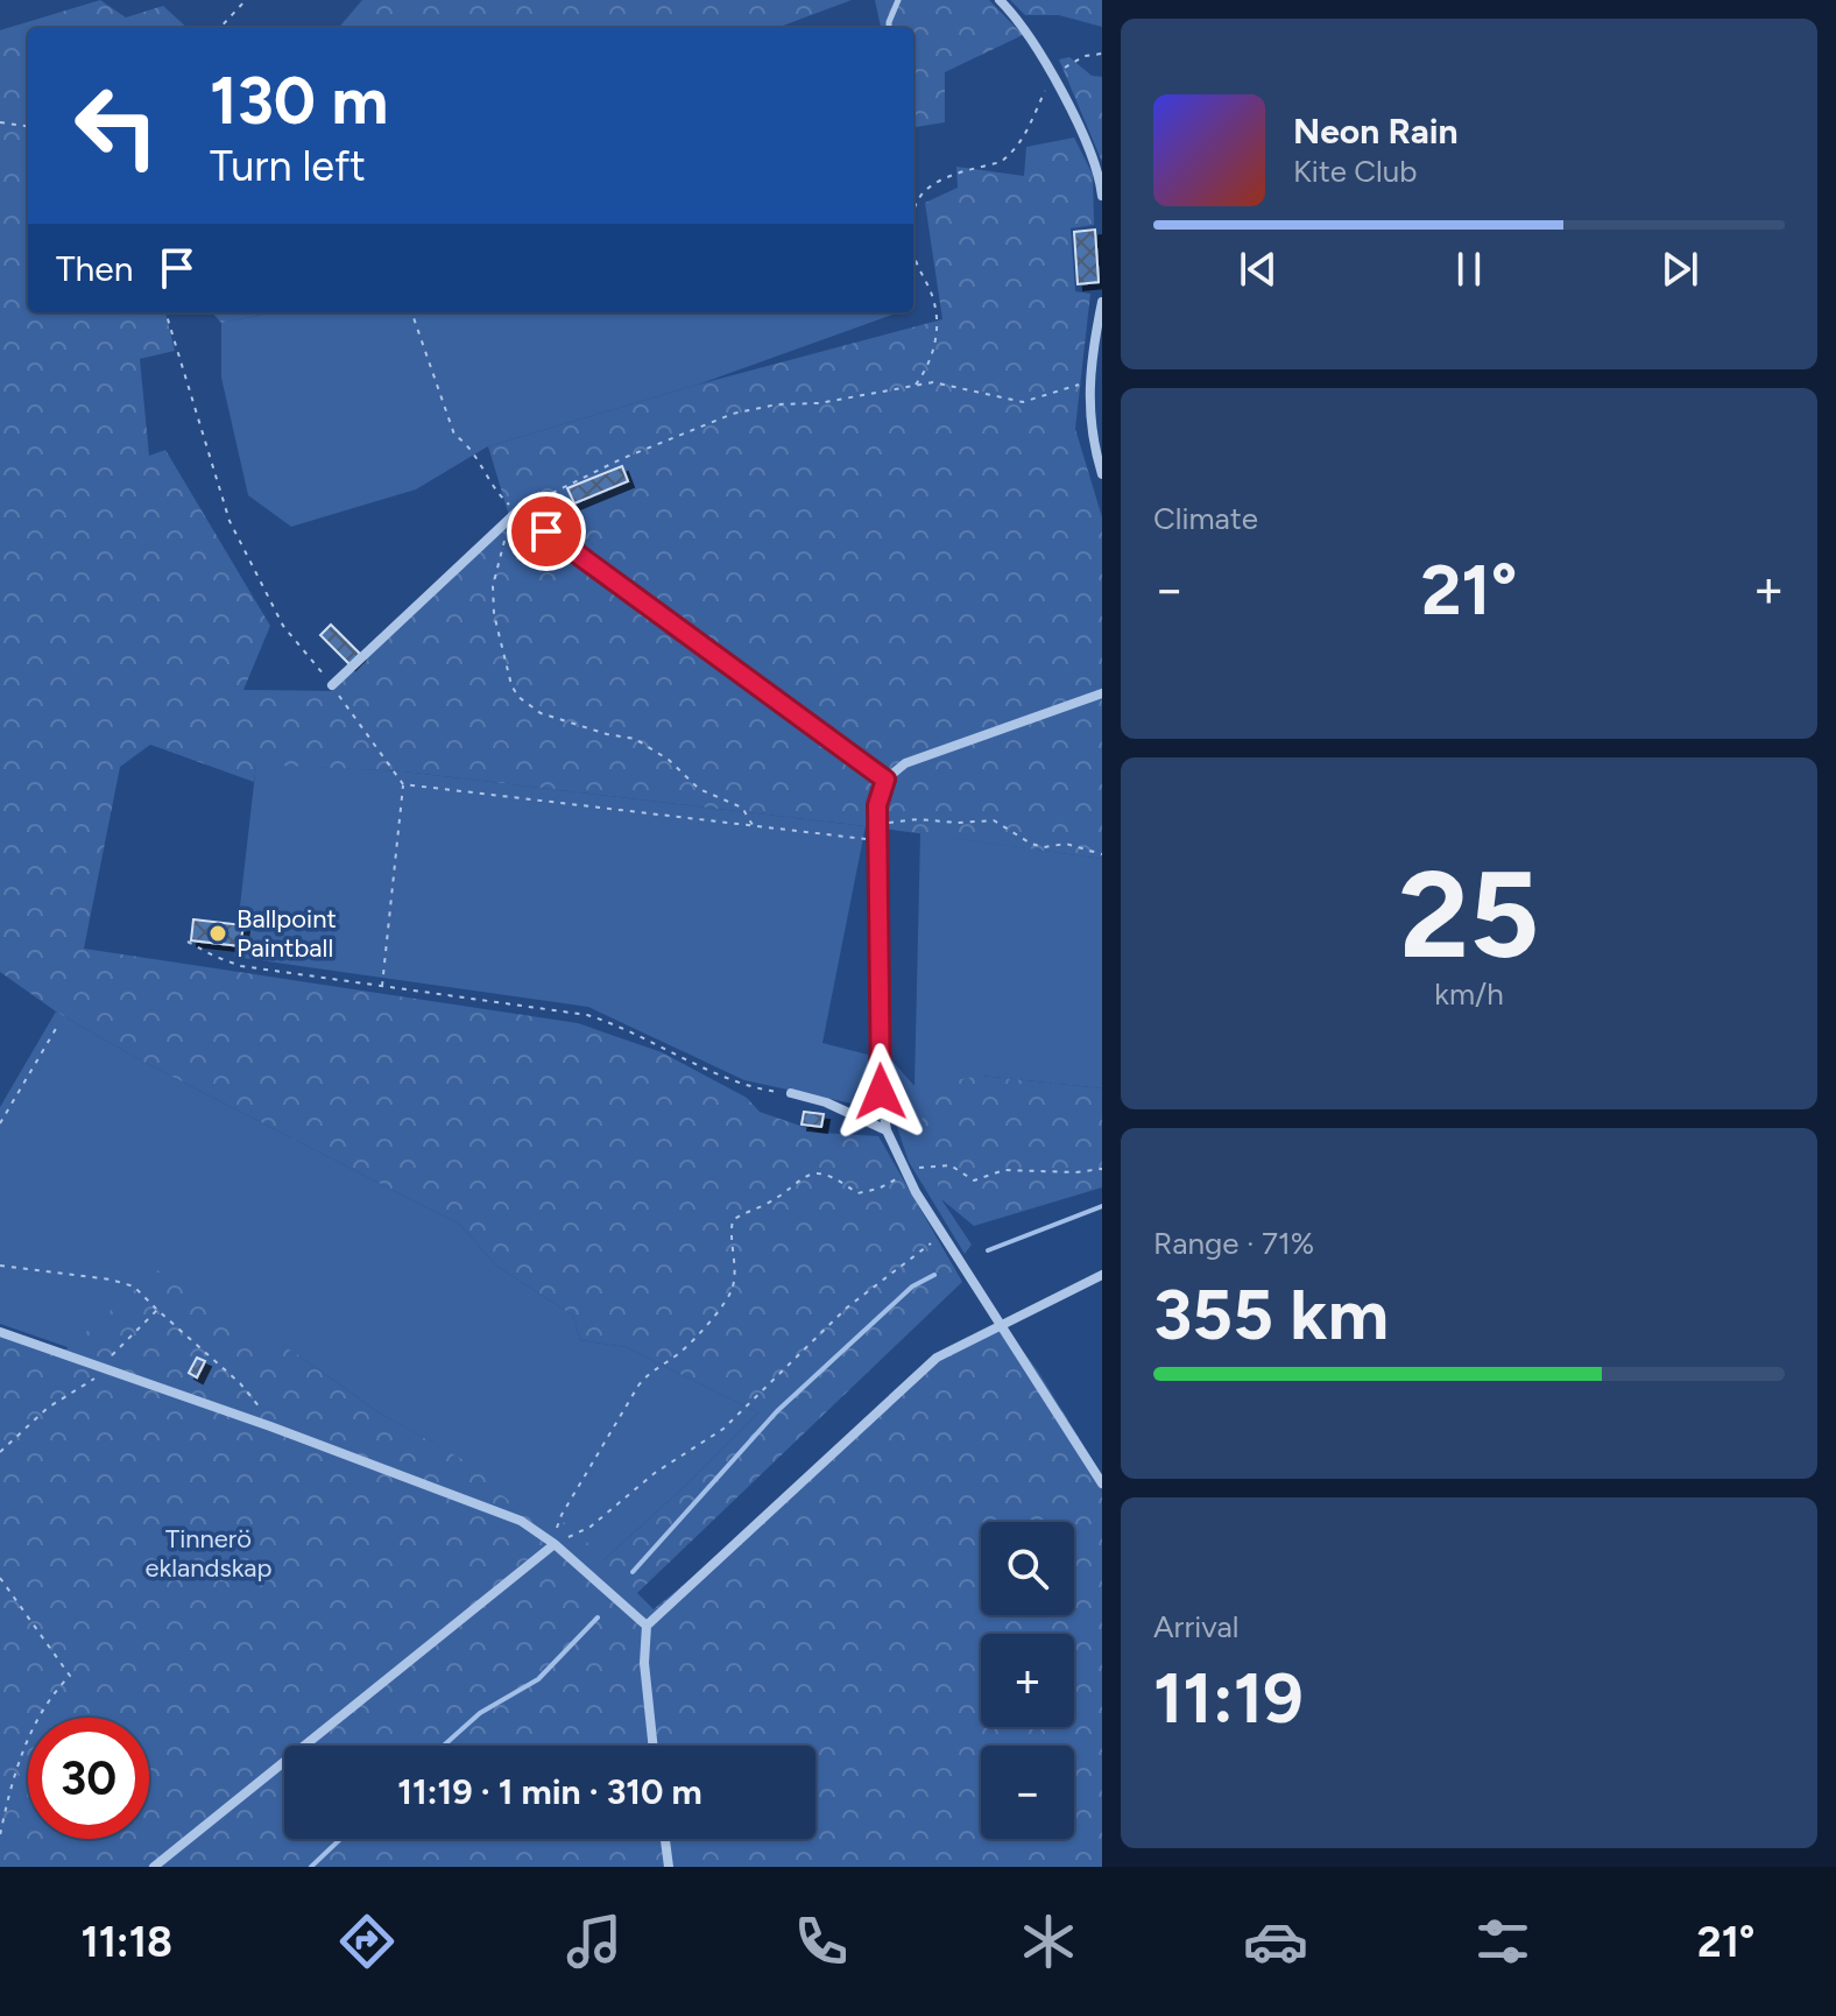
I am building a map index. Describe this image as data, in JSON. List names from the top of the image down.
{
  "parks": ["Tinnerö eklandskap"],
  "places": ["Ballpoint Paintball"],
  "page": {
    "turn": ["130 m", "Turn left"],
    "song": ["Neon Rain", "Kite Club"],
    "then": "Then",
    "tile": [
      "Climate",
      ["25", "km/h"],
      ["Range · 71%", "355 km"],
      ["Arrival", "11:19"]
    ],
    "heat": ["−", "21°", "+"],
    "map_buttons": ["+", "−"],
    "limit": "30",
    "trip": "11:19 · 1 min · 310 m",
    "tabs": ["11:18", "21°"]
  }
}
